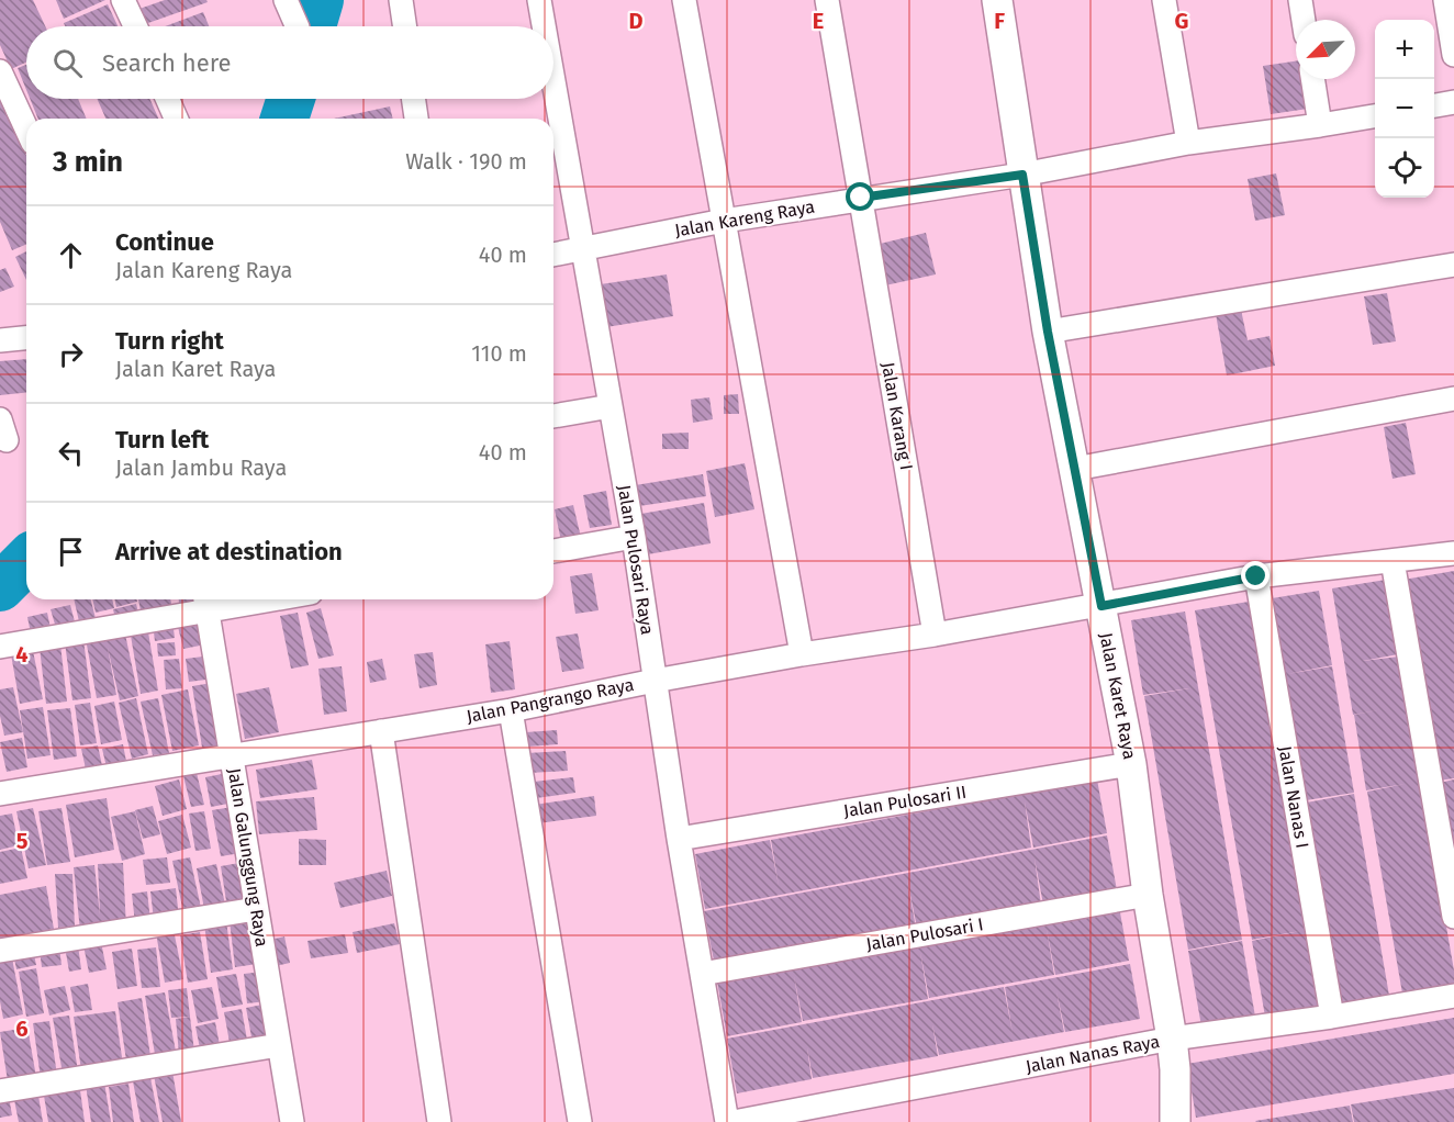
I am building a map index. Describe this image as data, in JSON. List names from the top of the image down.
{
  "streets": {
    "street": [
      "Jalan Kareng Raya",
      "Jalan Karang I",
      "Jalan Pulosari Raya",
      "Jalan Karet Raya",
      "Jalan Pangrango Raya",
      "Jalan Nanas I",
      "Jalan Pulosari II",
      "Jalan Galunggung Raya",
      "Jalan Pulosari I",
      "Jalan Nanas Raya"
    ]
  },
  "crossings": [
    ["Jalan Kareng Raya", "Jalan Karang I"],
    ["Jalan Kareng Raya", "Jalan Pulosari Raya"],
    ["Jalan Kareng Raya", "Jalan Karet Raya"],
    ["Jalan Karang I", "Jalan Pangrango Raya"],
    ["Jalan Pulosari Raya", "Jalan Pangrango Raya"],
    ["Jalan Pulosari Raya", "Jalan Pulosari II"],
    ["Jalan Pulosari Raya", "Jalan Pulosari I"],
    ["Jalan Karet Raya", "Jalan Pangrango Raya"],
    ["Jalan Karet Raya", "Jalan Pulosari II"],
    ["Jalan Karet Raya", "Jalan Pulosari I"],
    ["Jalan Karet Raya", "Jalan Nanas Raya"],
    ["Jalan Pangrango Raya", "Jalan Nanas I"],
    ["Jalan Pangrango Raya", "Jalan Galunggung Raya"],
    ["Jalan Nanas I", "Jalan Nanas Raya"]
  ],
  "north": "bottom left",
  "page": {
    "map_buttons": ["+", "−"],
    "search": "Search here",
    "heading": ["3 min", "Walk · 190 m"],
    "list": [
      ["Continue", "Jalan Kareng Raya", "40 m"],
      ["Turn right", "Jalan Karet Raya", "110 m"],
      ["Turn left", "Jalan Jambu Raya", "40 m"],
      "Arrive at destination"
    ]
  },
  "grid": {
    "columns": [
      "D",
      "E",
      "F",
      "G"
    ],
    "rows": ["4", "5", "6"]
  }
}
